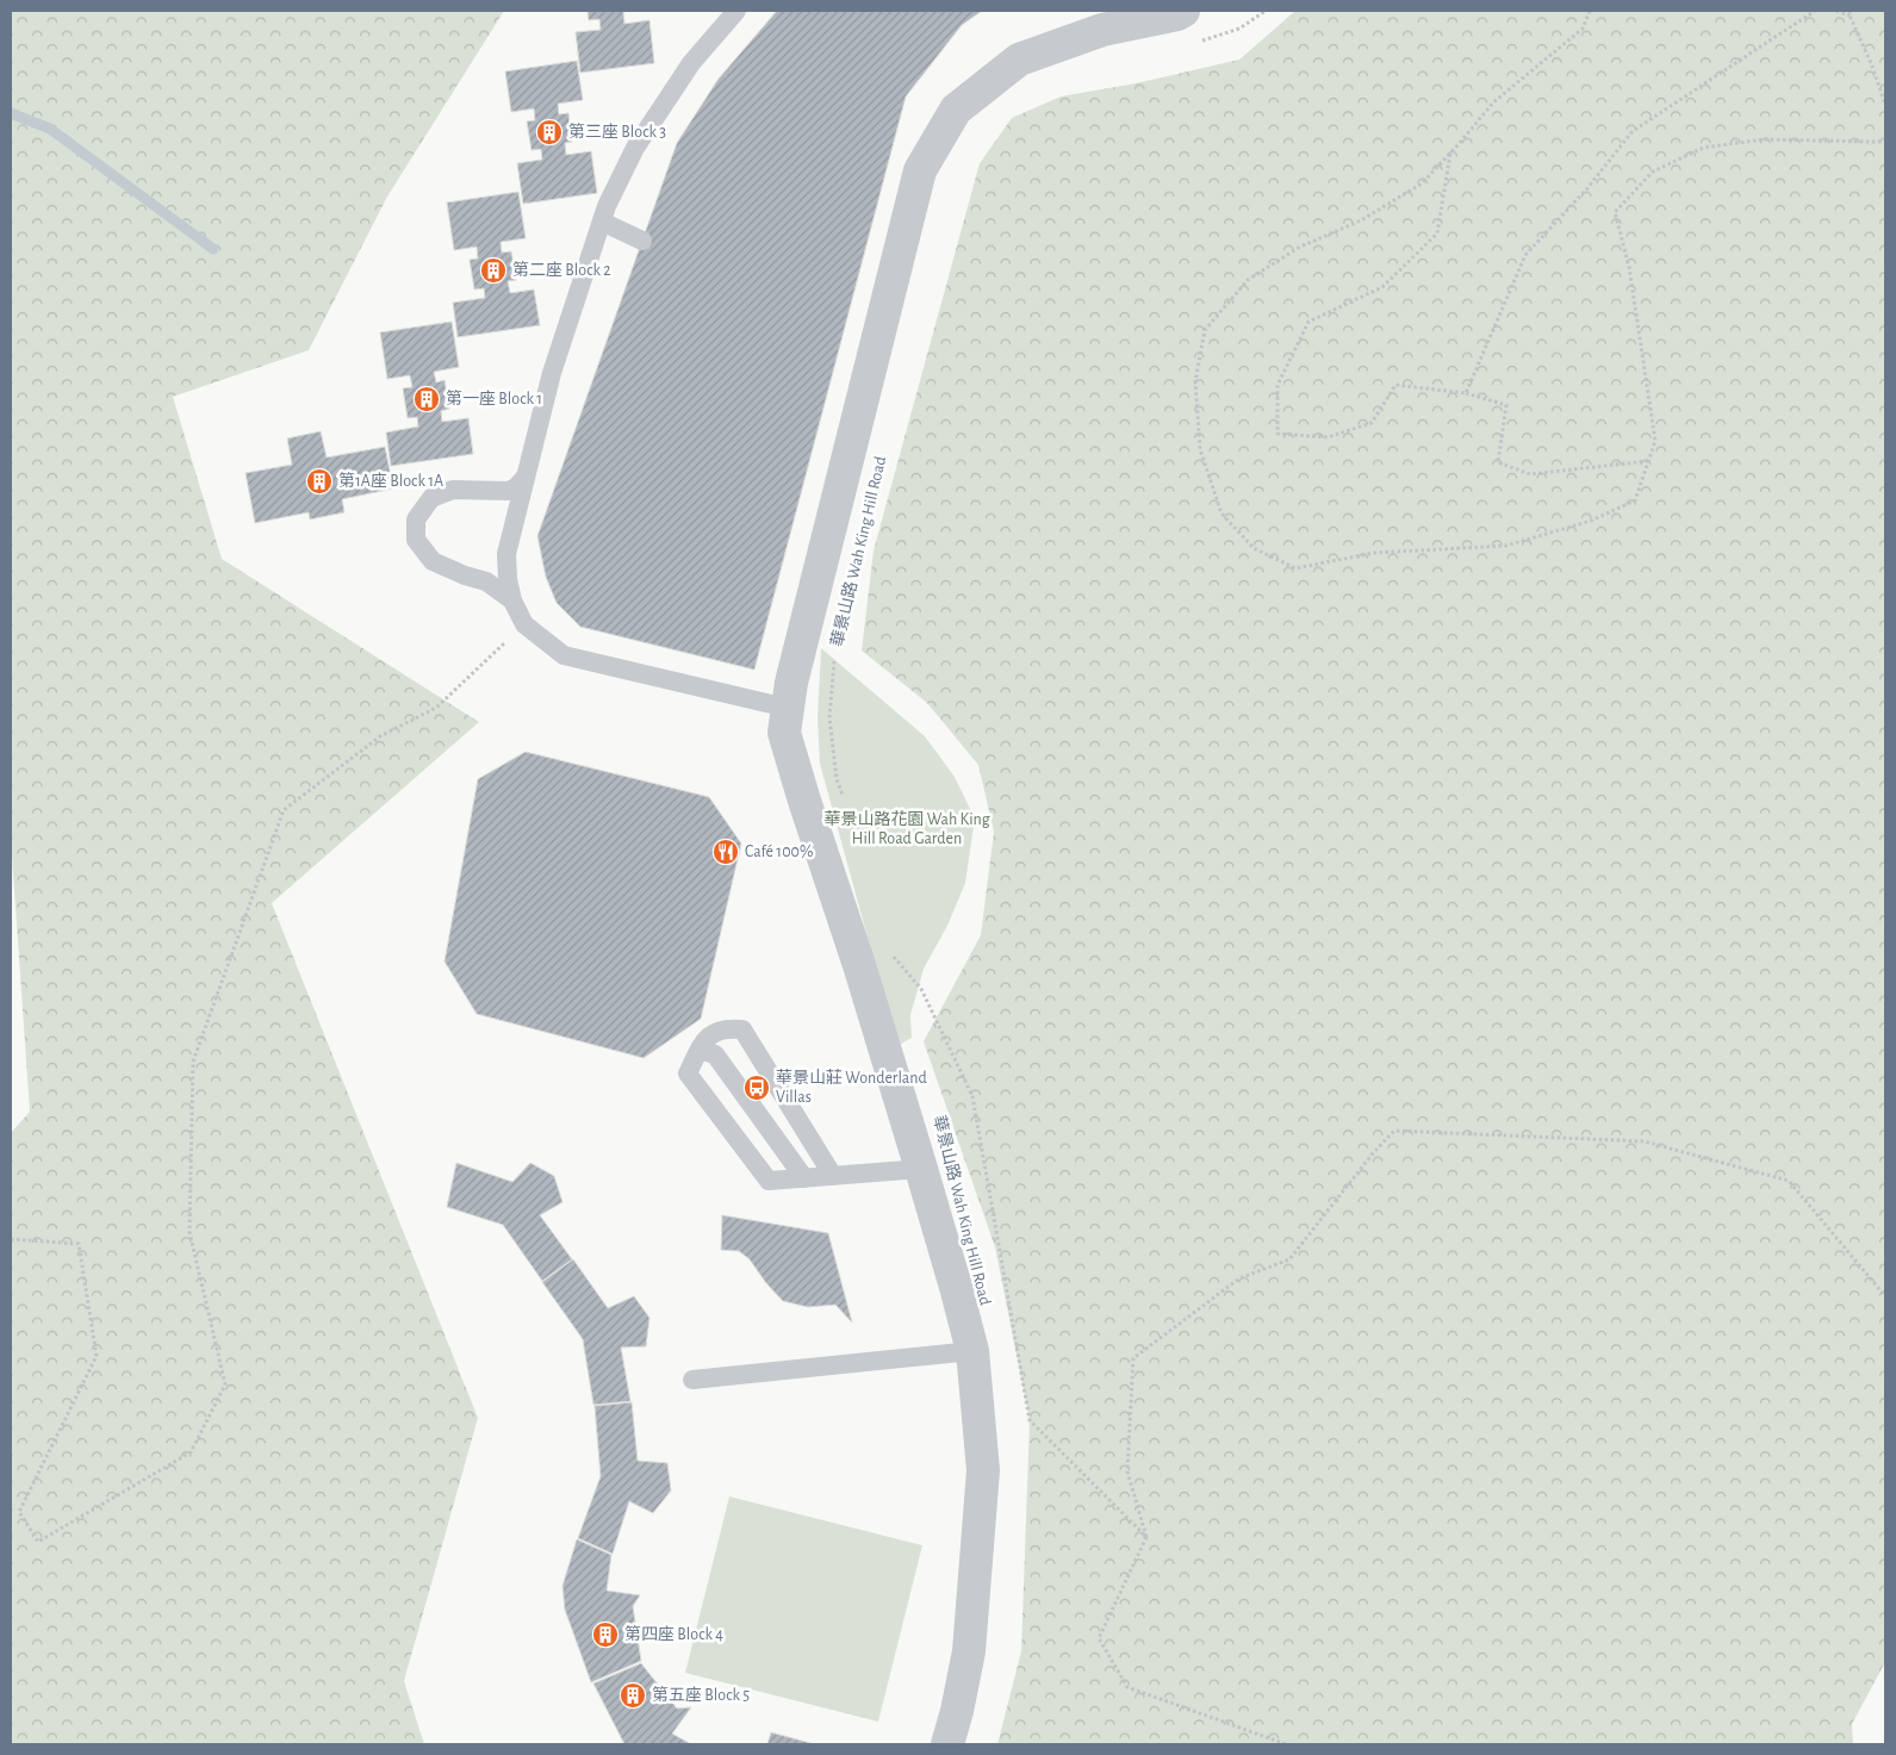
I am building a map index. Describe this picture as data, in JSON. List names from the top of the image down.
{
  "streets": {
    "street": ["華景山路 Wah King Hill Road"]
  },
  "parks": ["華景山路花園 Wah King Hill Road Garden"],
  "places": {
    "building": [
      "第三座 Block 3",
      "第二座 Block 2",
      "第一座 Block 1",
      "第1A座 Block 1A",
      "第四座 Block 4",
      "第五座 Block 5"
    ],
    "restaurant": ["Café 100%"],
    "bus stop": ["華景山莊 Wonderland Villas"]
  }
}
